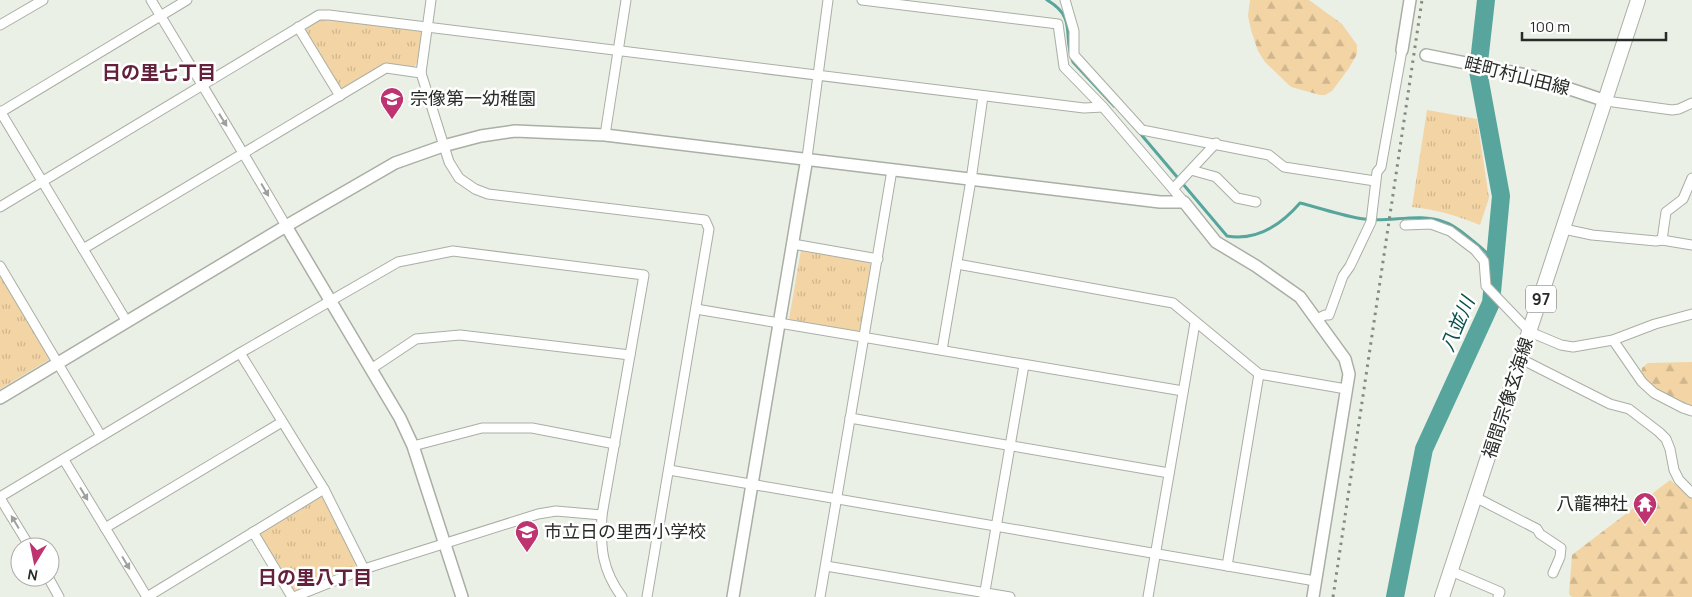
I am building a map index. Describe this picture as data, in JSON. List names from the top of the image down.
{
  "streets": {
    "main road": ["97", "福間宗像玄海線"],
    "street": ["畦町村山田線"]
  },
  "crossings": [
    ["畦町村山田線", "福間宗像玄海線"]
  ],
  "districts": ["日の里七丁目", "日の里八丁目"],
  "water": ["八並川"],
  "places": {
    "school or university": ["宗像第一幼稚園", "市立日の里西小学校"],
    "temple": ["八龍神社"]
  },
  "scale_bar": "100 m",
  "north": "bottom"
}
